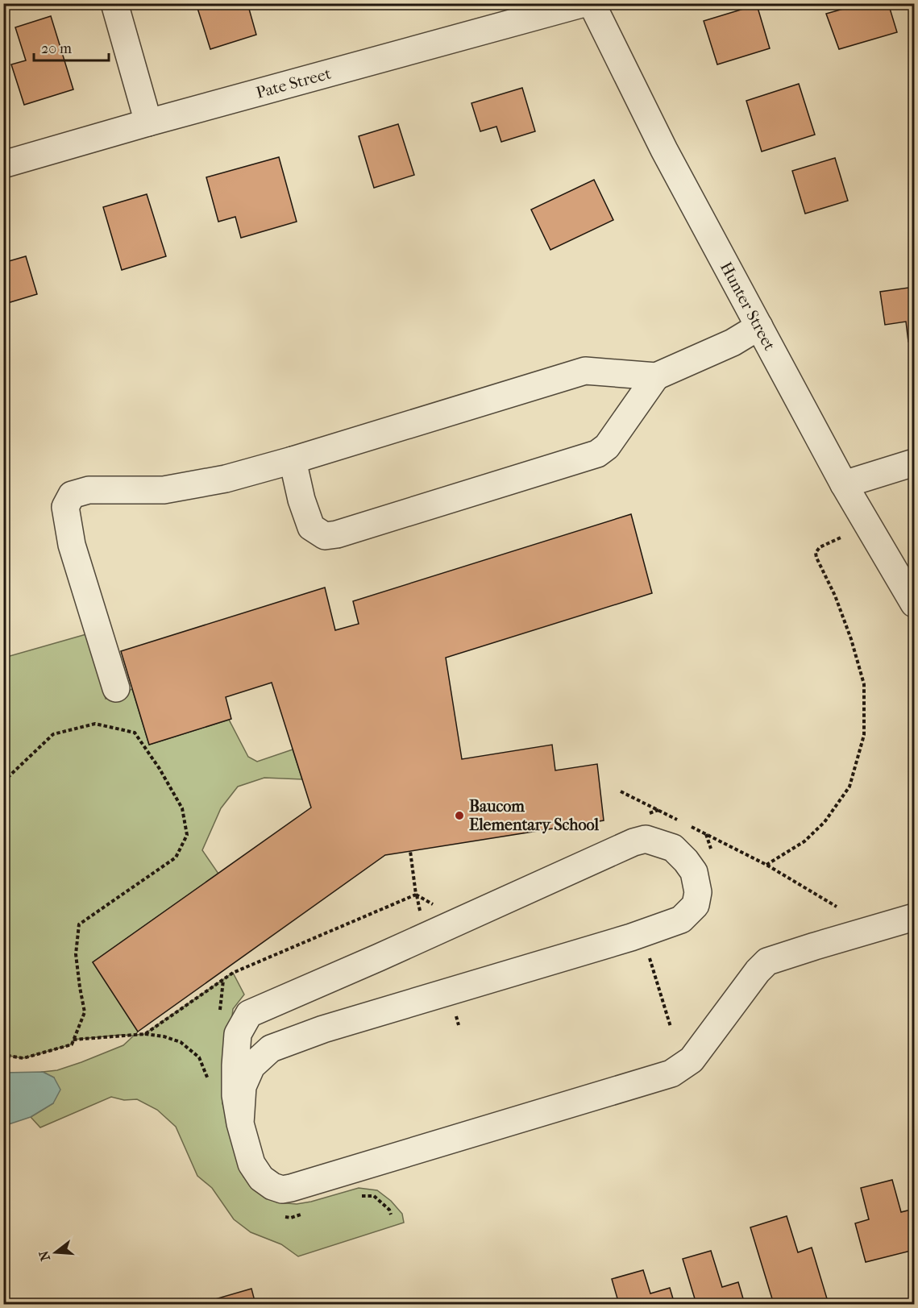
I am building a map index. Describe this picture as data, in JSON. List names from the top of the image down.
{
  "streets": {
    "street": ["Pate Street", "Hunter Street"]
  },
  "places": ["Baucom Elementary School"],
  "scale_bar": "20 m",
  "north": "left"
}
